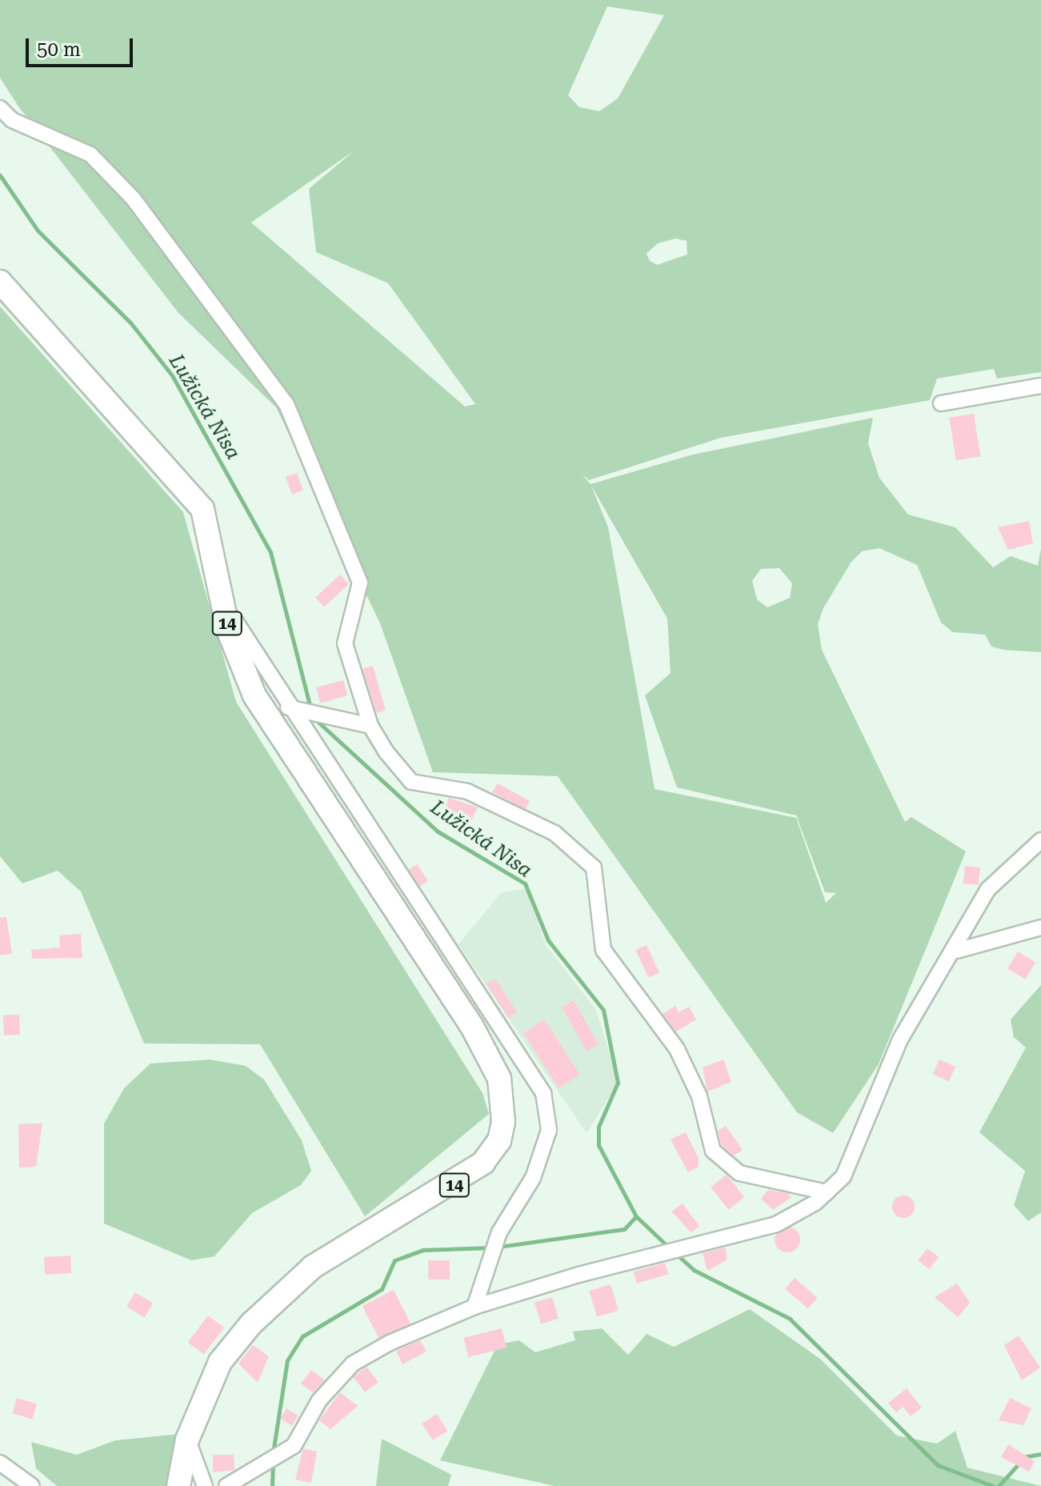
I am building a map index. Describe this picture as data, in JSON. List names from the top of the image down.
{
  "streets": {
    "main road": ["14"]
  },
  "water": ["Lužická Nisa"],
  "scale_bar": "50 m"
}
